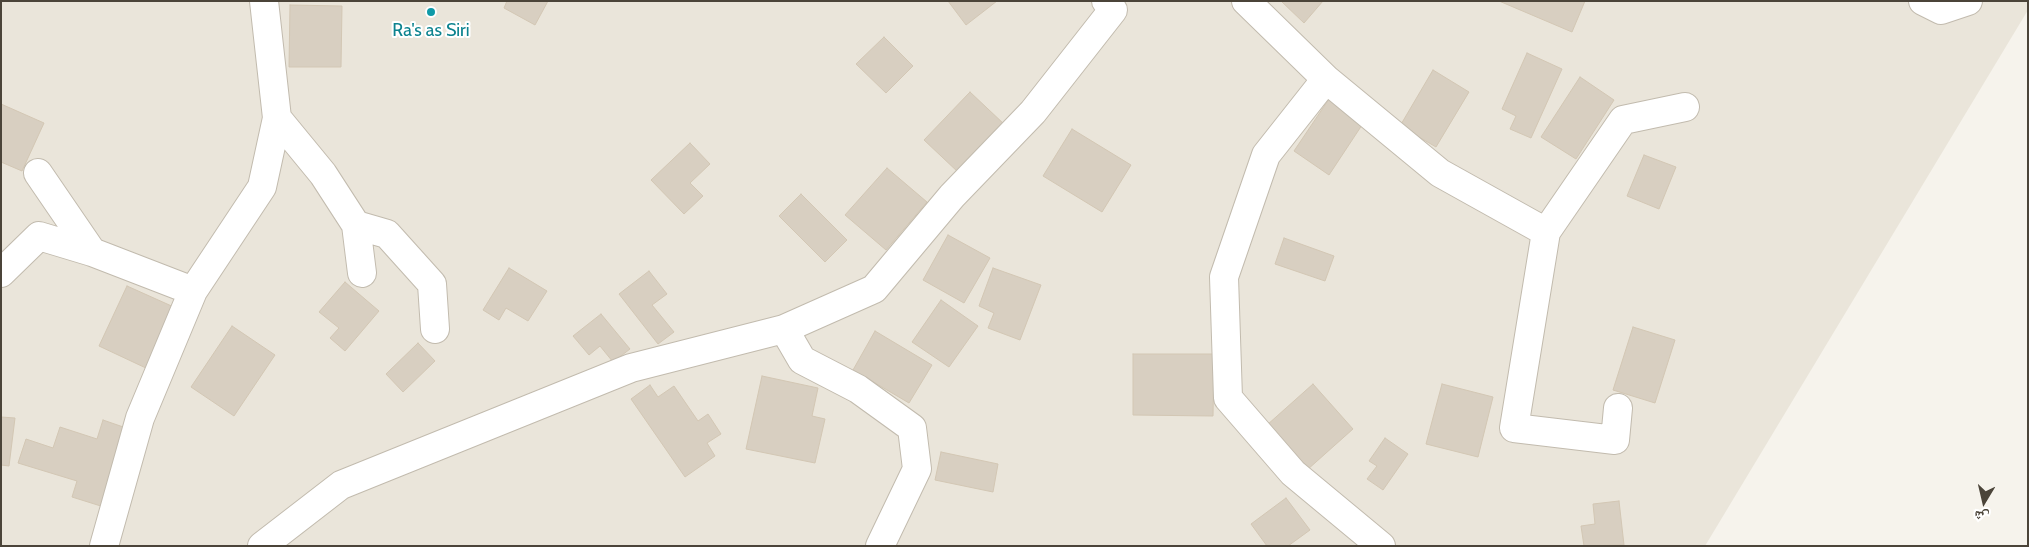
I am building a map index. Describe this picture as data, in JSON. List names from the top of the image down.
{
  "places": ["Ra's as Siri"],
  "north": "bottom"
}
